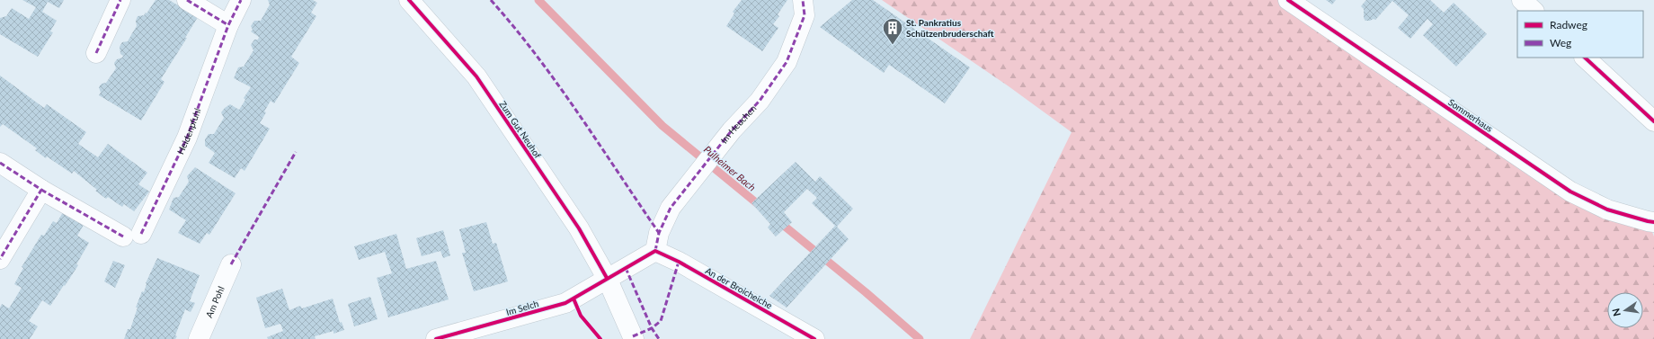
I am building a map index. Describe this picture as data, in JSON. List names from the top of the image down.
{
  "streets": {
    "street": [
      "Sommerhaus",
      "Im Heuchen",
      "Zum Gut Neuhof",
      "Heidenpfuhl",
      "An der Broicheiche",
      "Am Pohl",
      "Im Selch"
    ]
  },
  "crossings": [
    ["Im Heuchen", "An der Broicheiche"],
    ["Zum Gut Neuhof", "Im Selch"]
  ],
  "water": ["Pulheimer Bach"],
  "places": {
    "building": ["St. Pankratius Schützenbruderschaft"]
  },
  "legend": ["Radweg", "Weg"],
  "north": "left"
}
